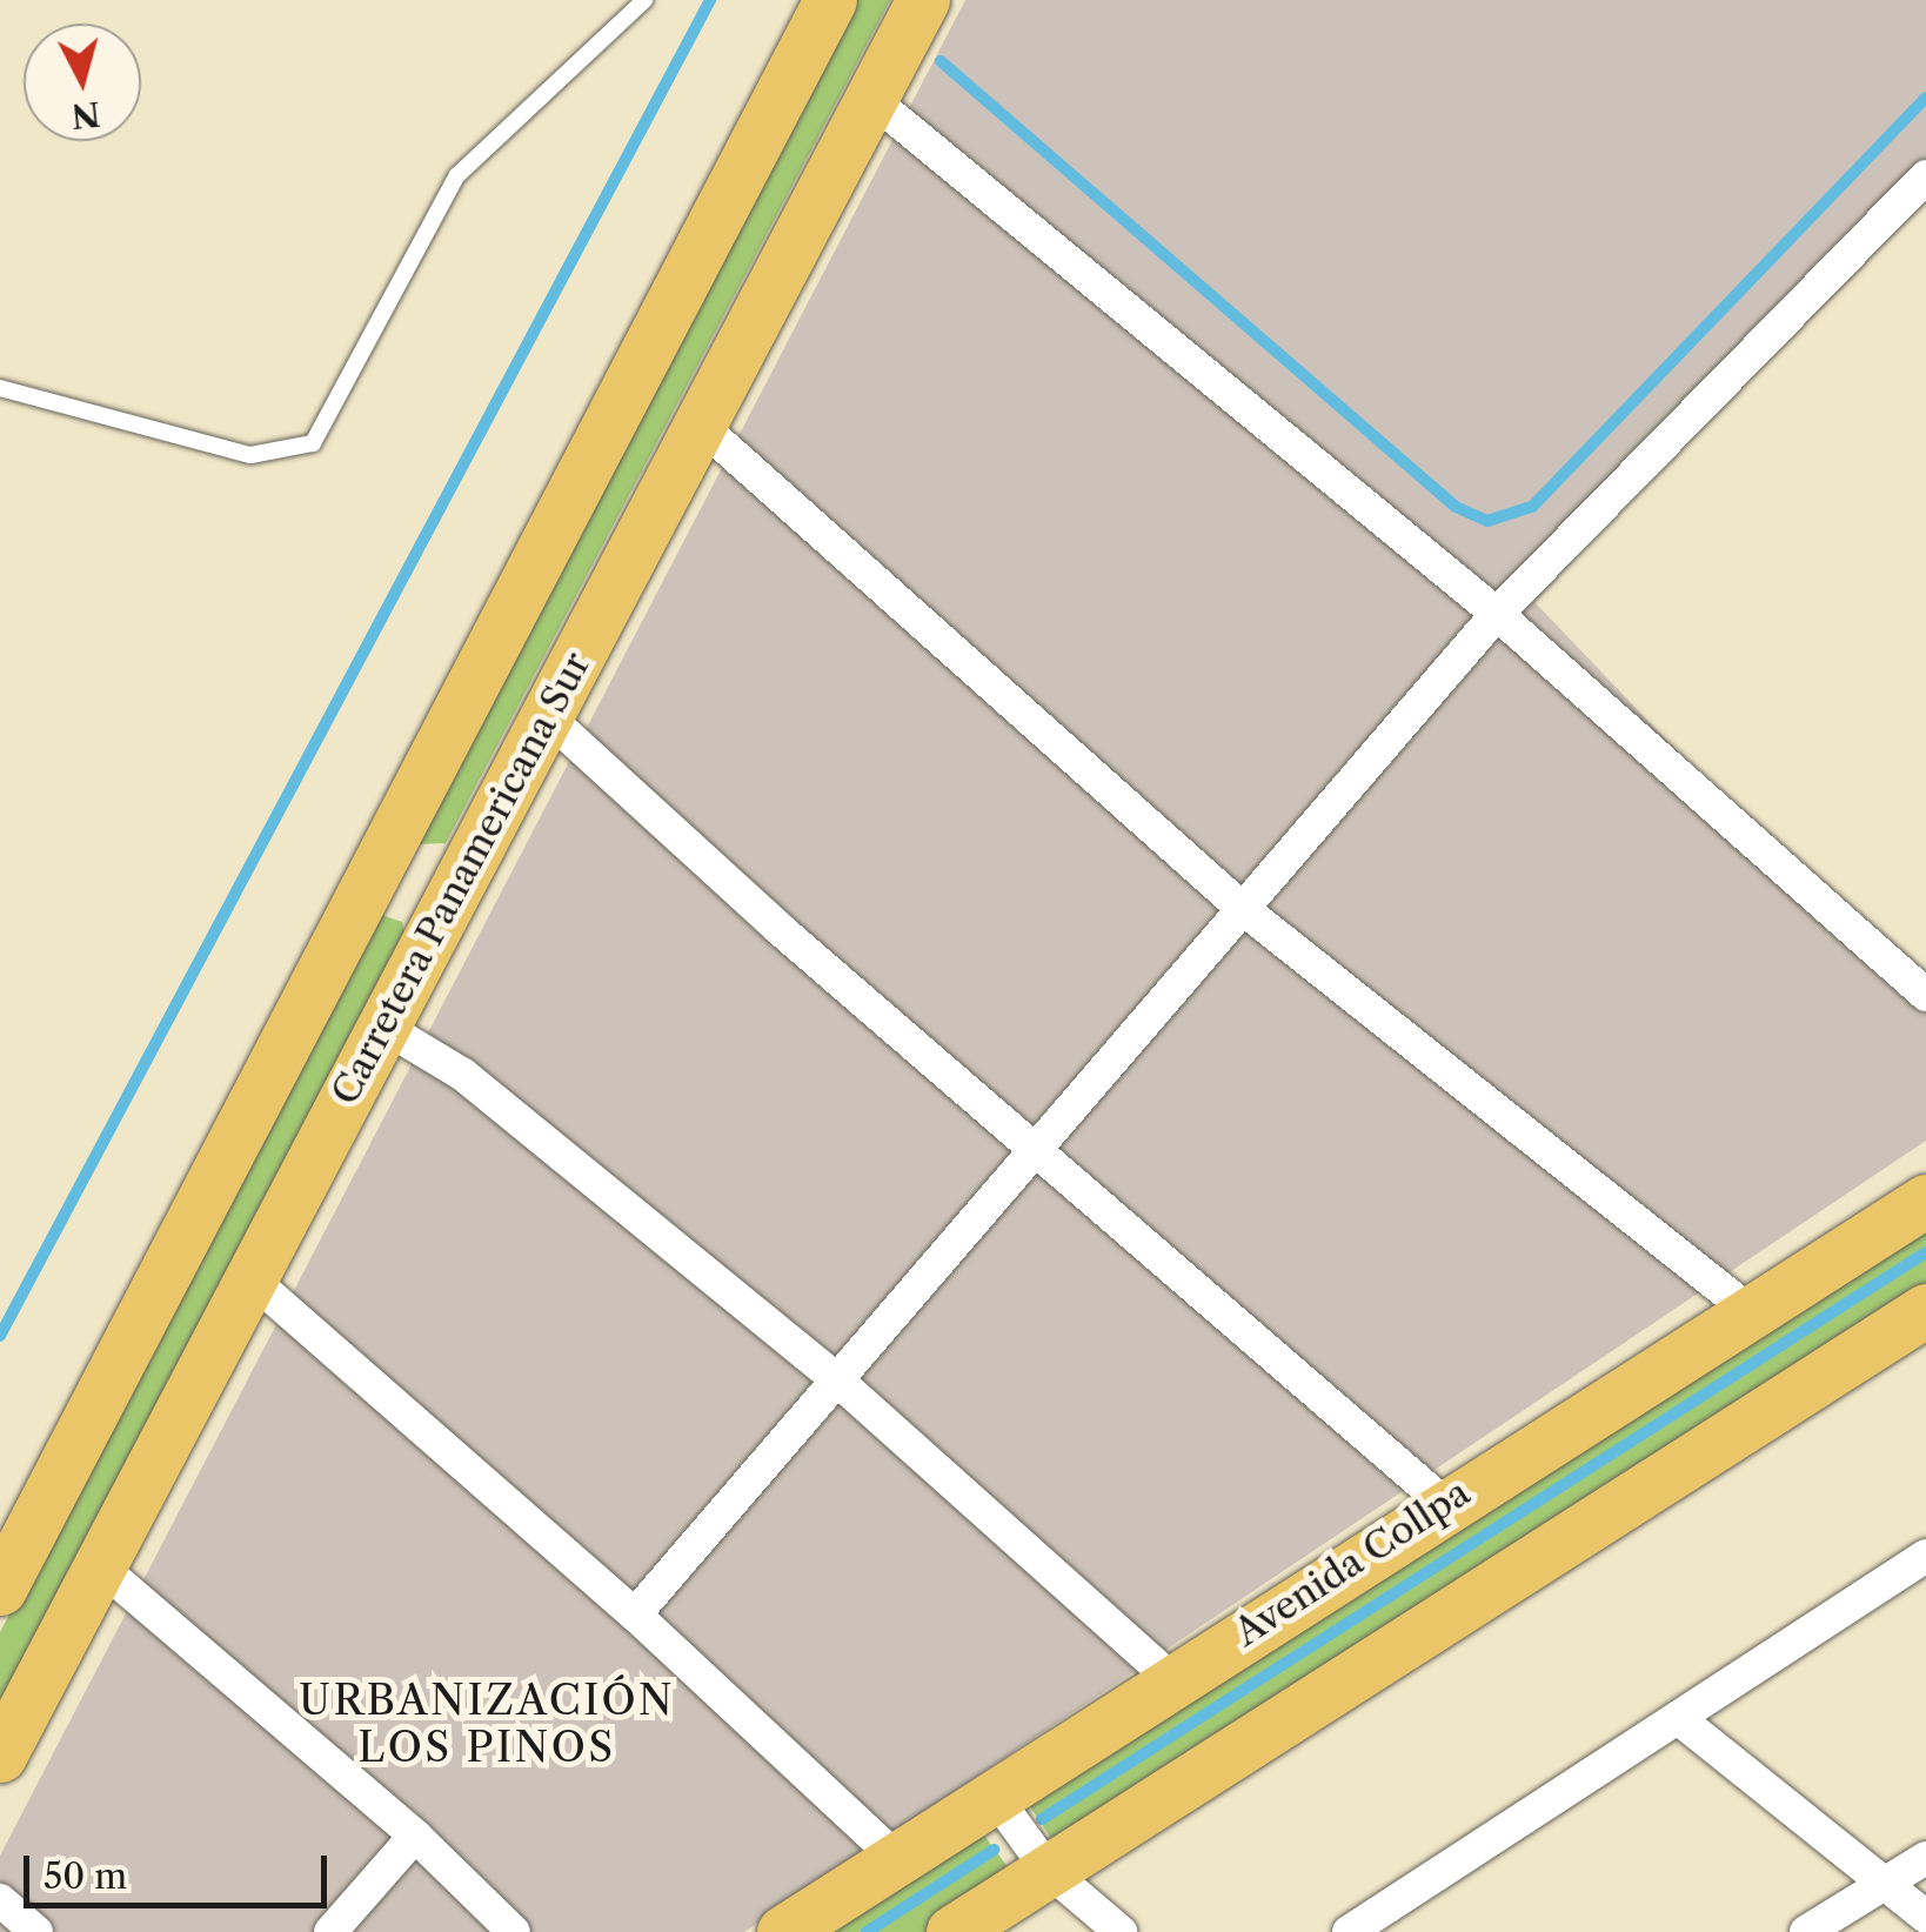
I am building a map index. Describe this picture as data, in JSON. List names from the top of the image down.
{
  "streets": {
    "highway": ["Carretera Panamericana Sur", "Avenida Collpa"]
  },
  "districts": ["URBANIZACIÓN LOS PINOS"],
  "scale_bar": "50 m",
  "north": "bottom"
}
